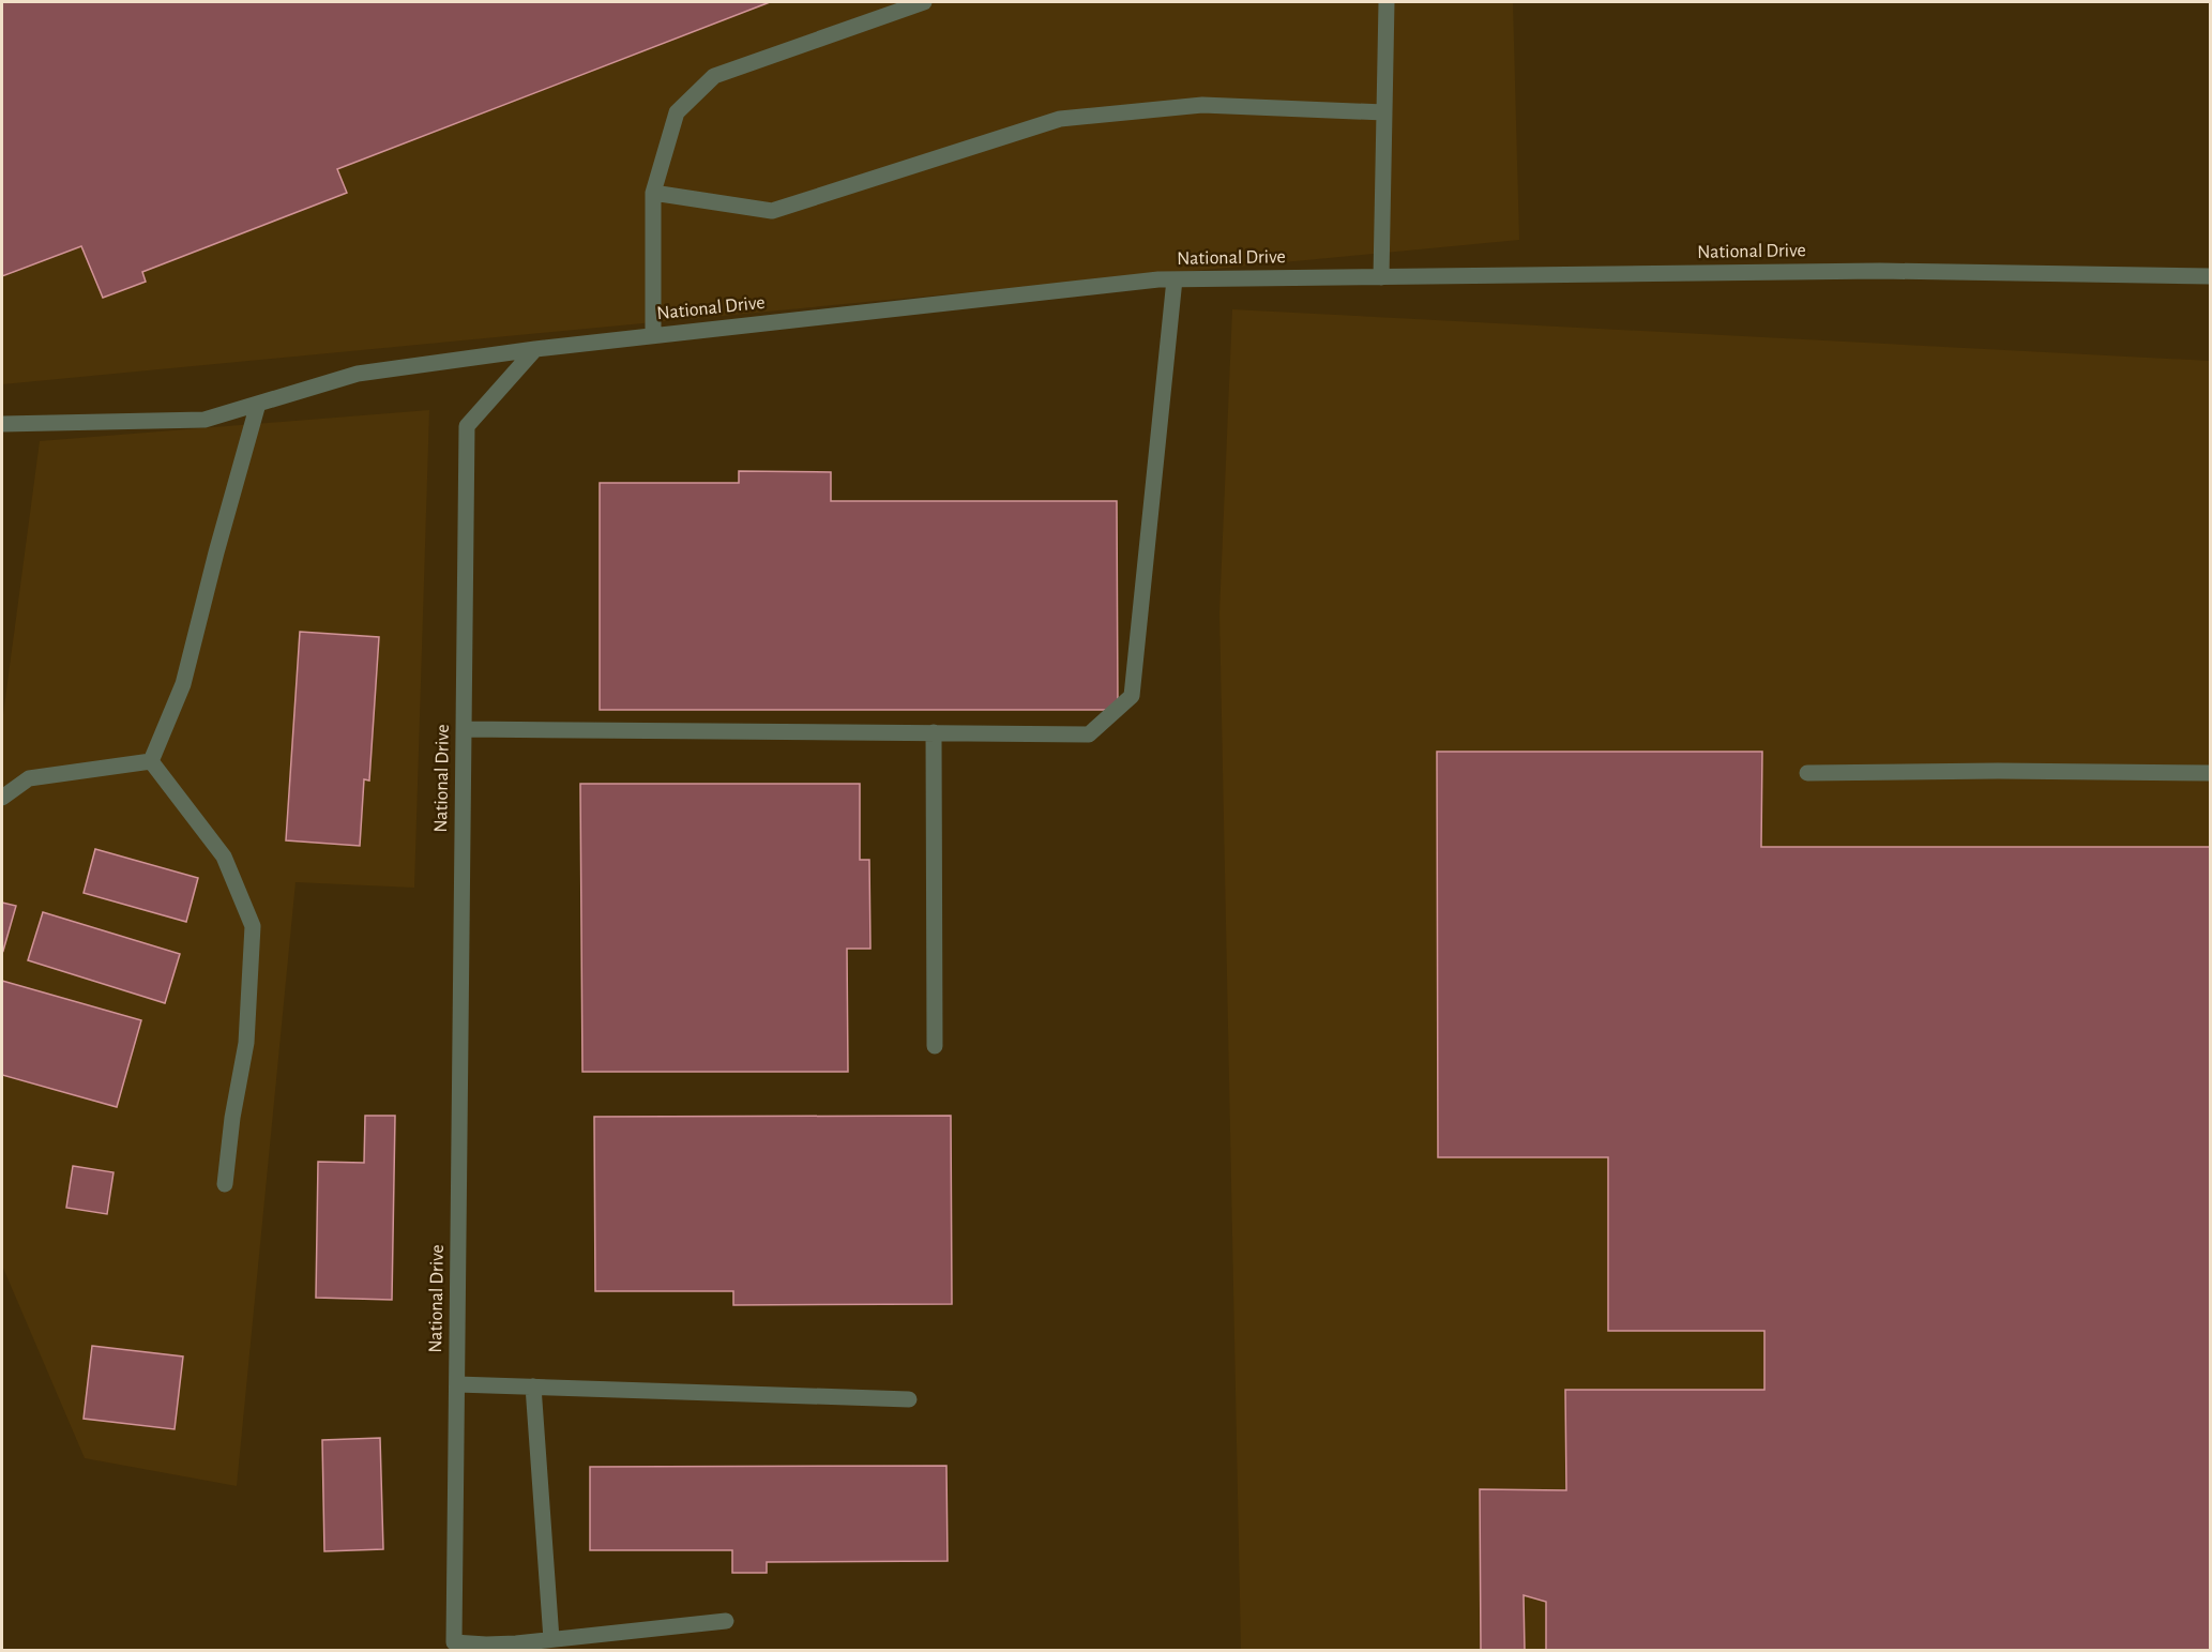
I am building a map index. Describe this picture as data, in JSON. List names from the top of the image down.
{
  "streets": {
    "street": ["National Drive"]
  }
}
